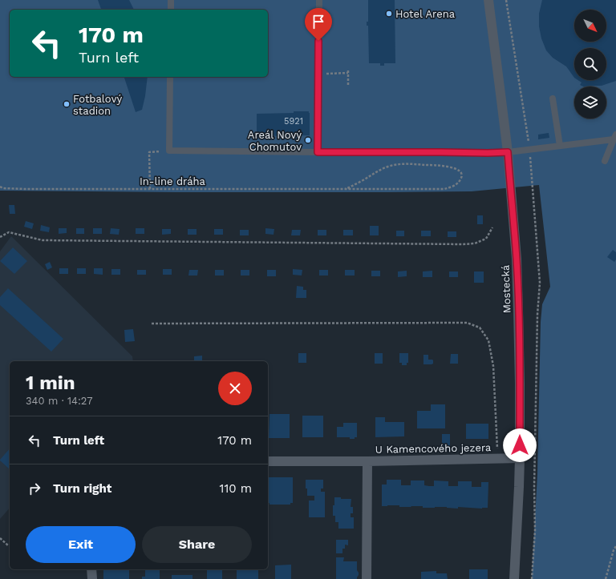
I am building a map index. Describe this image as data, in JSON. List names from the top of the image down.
{
  "streets": {
    "street": ["Mostecká", "U Kamencového jezera"],
    "path": ["In-line dráha"]
  },
  "crossings": [
    ["Mostecká", "U Kamencového jezera"]
  ],
  "places": ["Hotel Arena", "Fotbalový stadion", "Areál Nový Chomutov"],
  "house_numbers": ["5921"],
  "north": "bottom right",
  "page": {
    "turn": ["170 m", "Turn left"],
    "heading": ["1 min", "340 m · 14:27"],
    "list": [
      {
        "name": "Turn left",
        "value": "170 m"
      },
      {
        "name": "Turn right",
        "value": "110 m"
      }
    ],
    "buttons": ["Exit", "Share"]
  }
}
